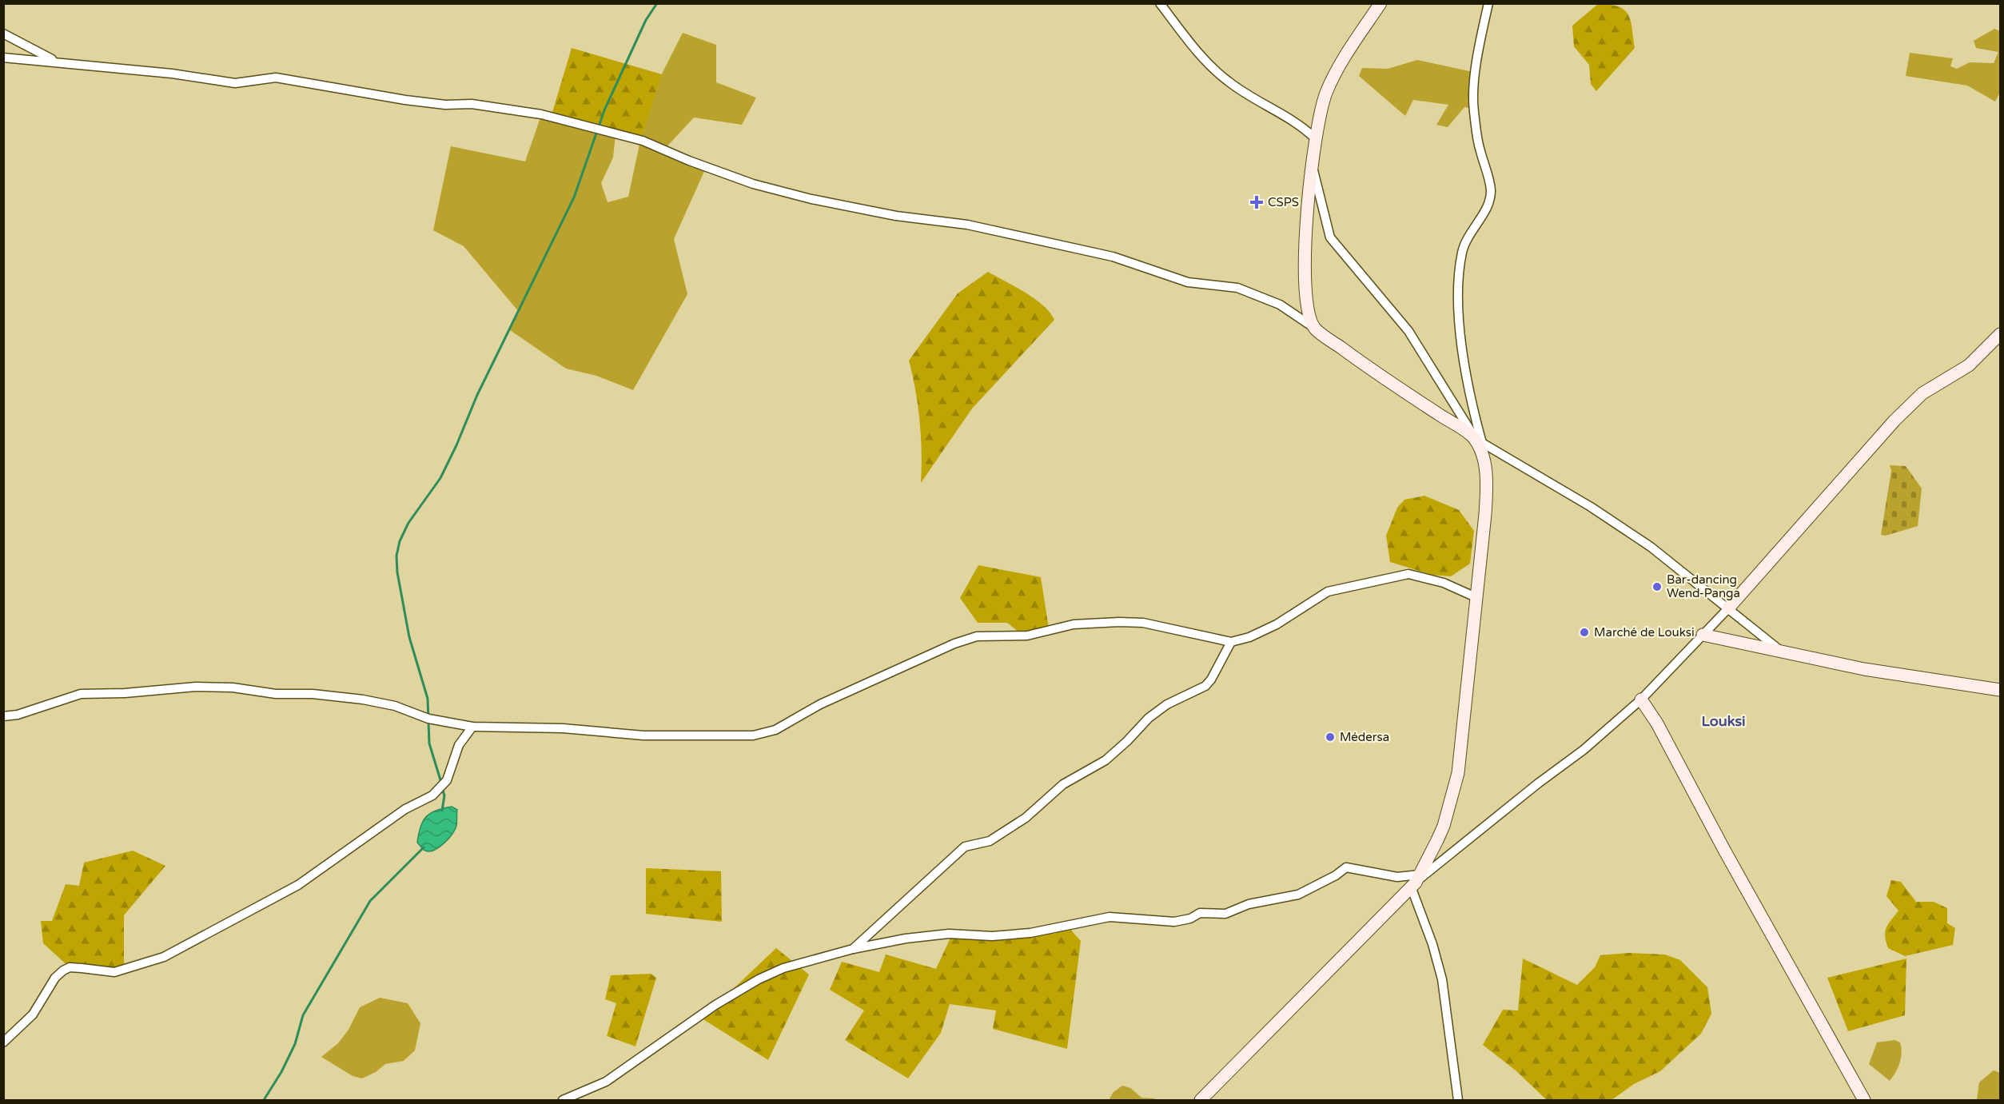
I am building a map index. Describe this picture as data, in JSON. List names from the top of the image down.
{
  "districts": ["Louksi"],
  "places": {
    "health": ["CSPS"],
    "other": ["Bar-dancing Wend-Panga", "Marché de Louksi", "Médersa"]
  }
}
